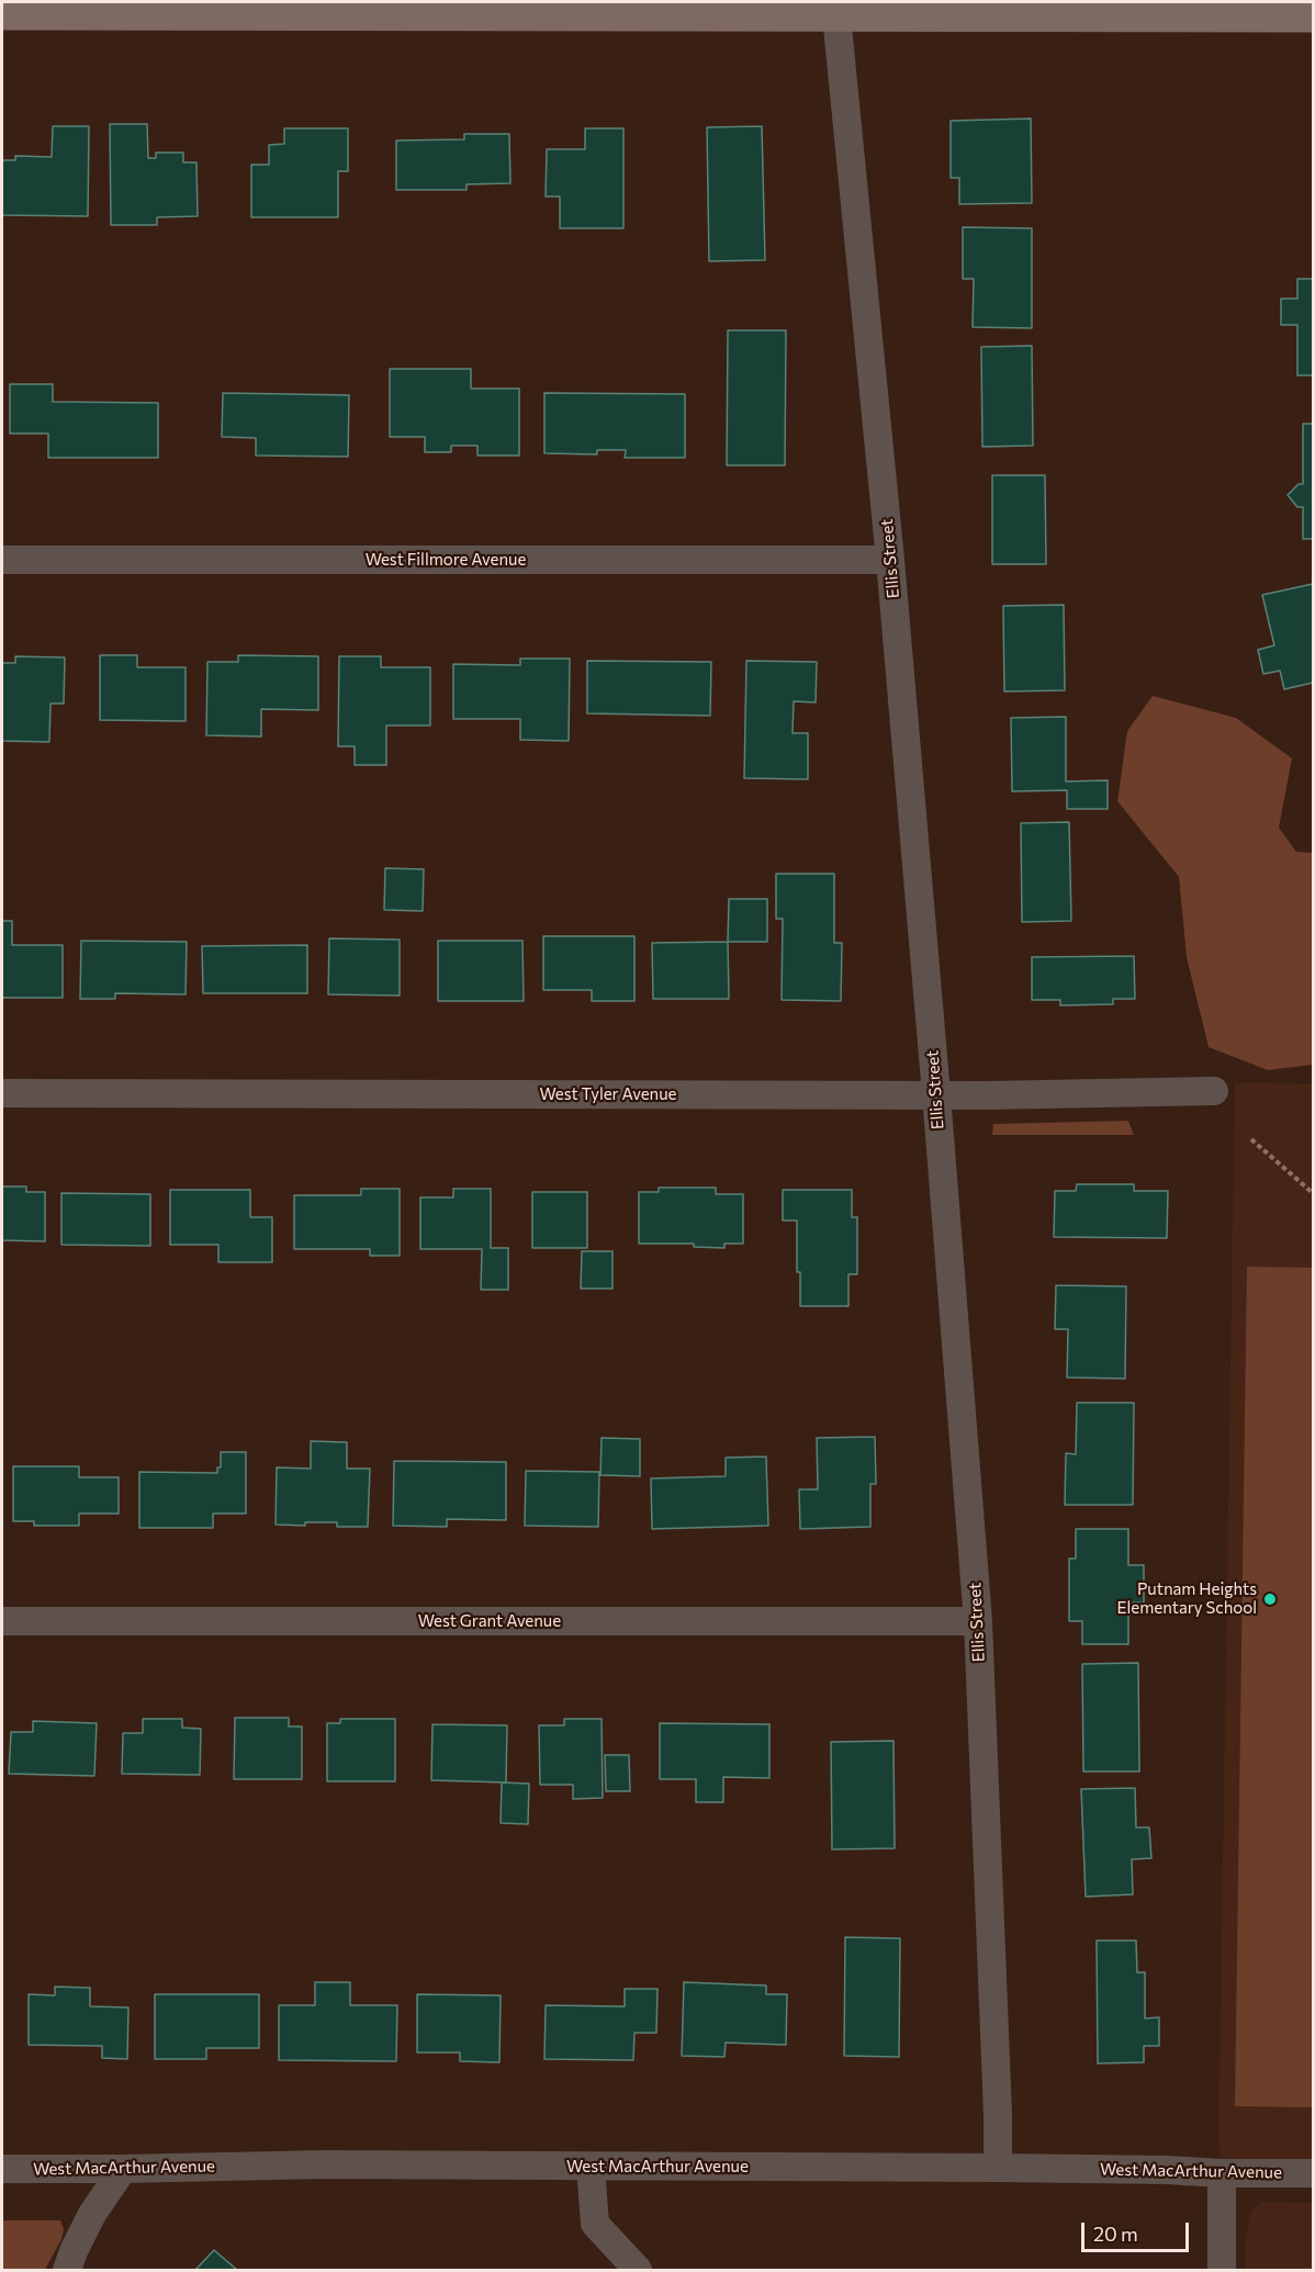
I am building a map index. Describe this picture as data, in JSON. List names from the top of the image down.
{
  "streets": {
    "street": [
      "Ellis Street",
      "West Fillmore Avenue",
      "West Tyler Avenue",
      "West Grant Avenue",
      "West MacArthur Avenue"
    ]
  },
  "crossings": [
    ["Ellis Street", "West Fillmore Avenue"],
    ["Ellis Street", "West Tyler Avenue"],
    ["Ellis Street", "West Grant Avenue"],
    ["Ellis Street", "West MacArthur Avenue"]
  ],
  "places": ["Putnam Heights Elementary School"],
  "scale_bar": "20 m"
}
